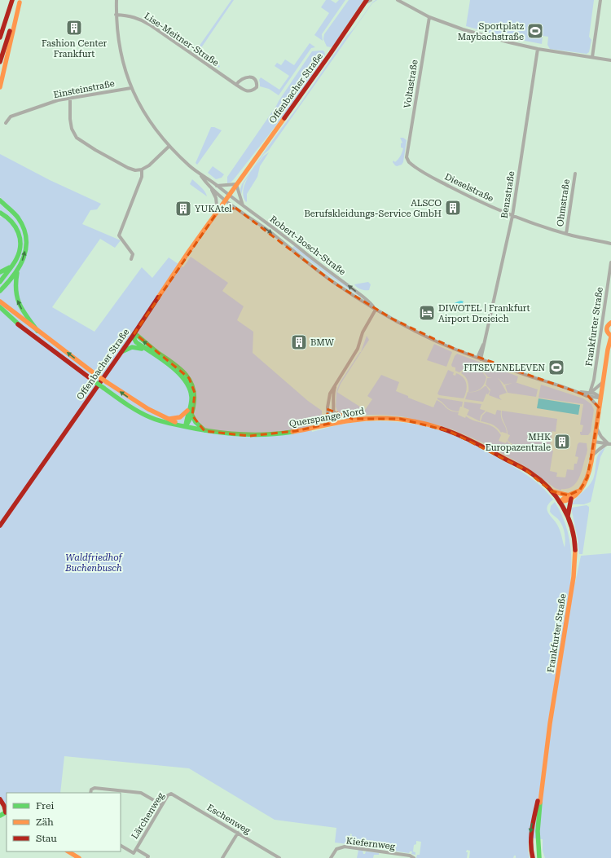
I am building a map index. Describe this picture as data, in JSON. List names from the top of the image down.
{
  "streets": {
    "main road": ["Offenbacher Straße", "Frankfurter Straße", "Querspange Nord"],
    "street": [
      "Lise-Meitner-Straße",
      "Voltastraße",
      "Einsteinstraße",
      "Dieselstraße",
      "Benzstraße",
      "Ohmstraße",
      "Robert-Bosch-Straße",
      "Lärchenweg",
      "Eschenweg",
      "Kiefernweg"
    ]
  },
  "crossings": [
    ["Voltastraße", "Dieselstraße"],
    ["Offenbacher Straße", "Robert-Bosch-Straße"],
    ["Dieselstraße", "Benzstraße"],
    ["Dieselstraße", "Ohmstraße"],
    ["Benzstraße", "Robert-Bosch-Straße"],
    ["Robert-Bosch-Straße", "Frankfurter Straße"],
    ["Frankfurter Straße", "Querspange Nord"],
    ["Lärchenweg", "Eschenweg"]
  ],
  "parks": ["Waldfriedhof Buchenbusch"],
  "places": {
    "building": [
      "Fashion Center Frankfurt",
      "ALSCO Berufskleidungs-Service GmbH",
      "YUKAtel",
      "BMW",
      "MHK Europazentrale"
    ],
    "sports": ["Sportplatz Maybachstraße", "FITSEVENELEVEN"],
    "hotel": ["DIWOTEL | Frankfurt Airport Dreieich"]
  },
  "legend": ["Frei", "Zäh", "Stau"]
}
